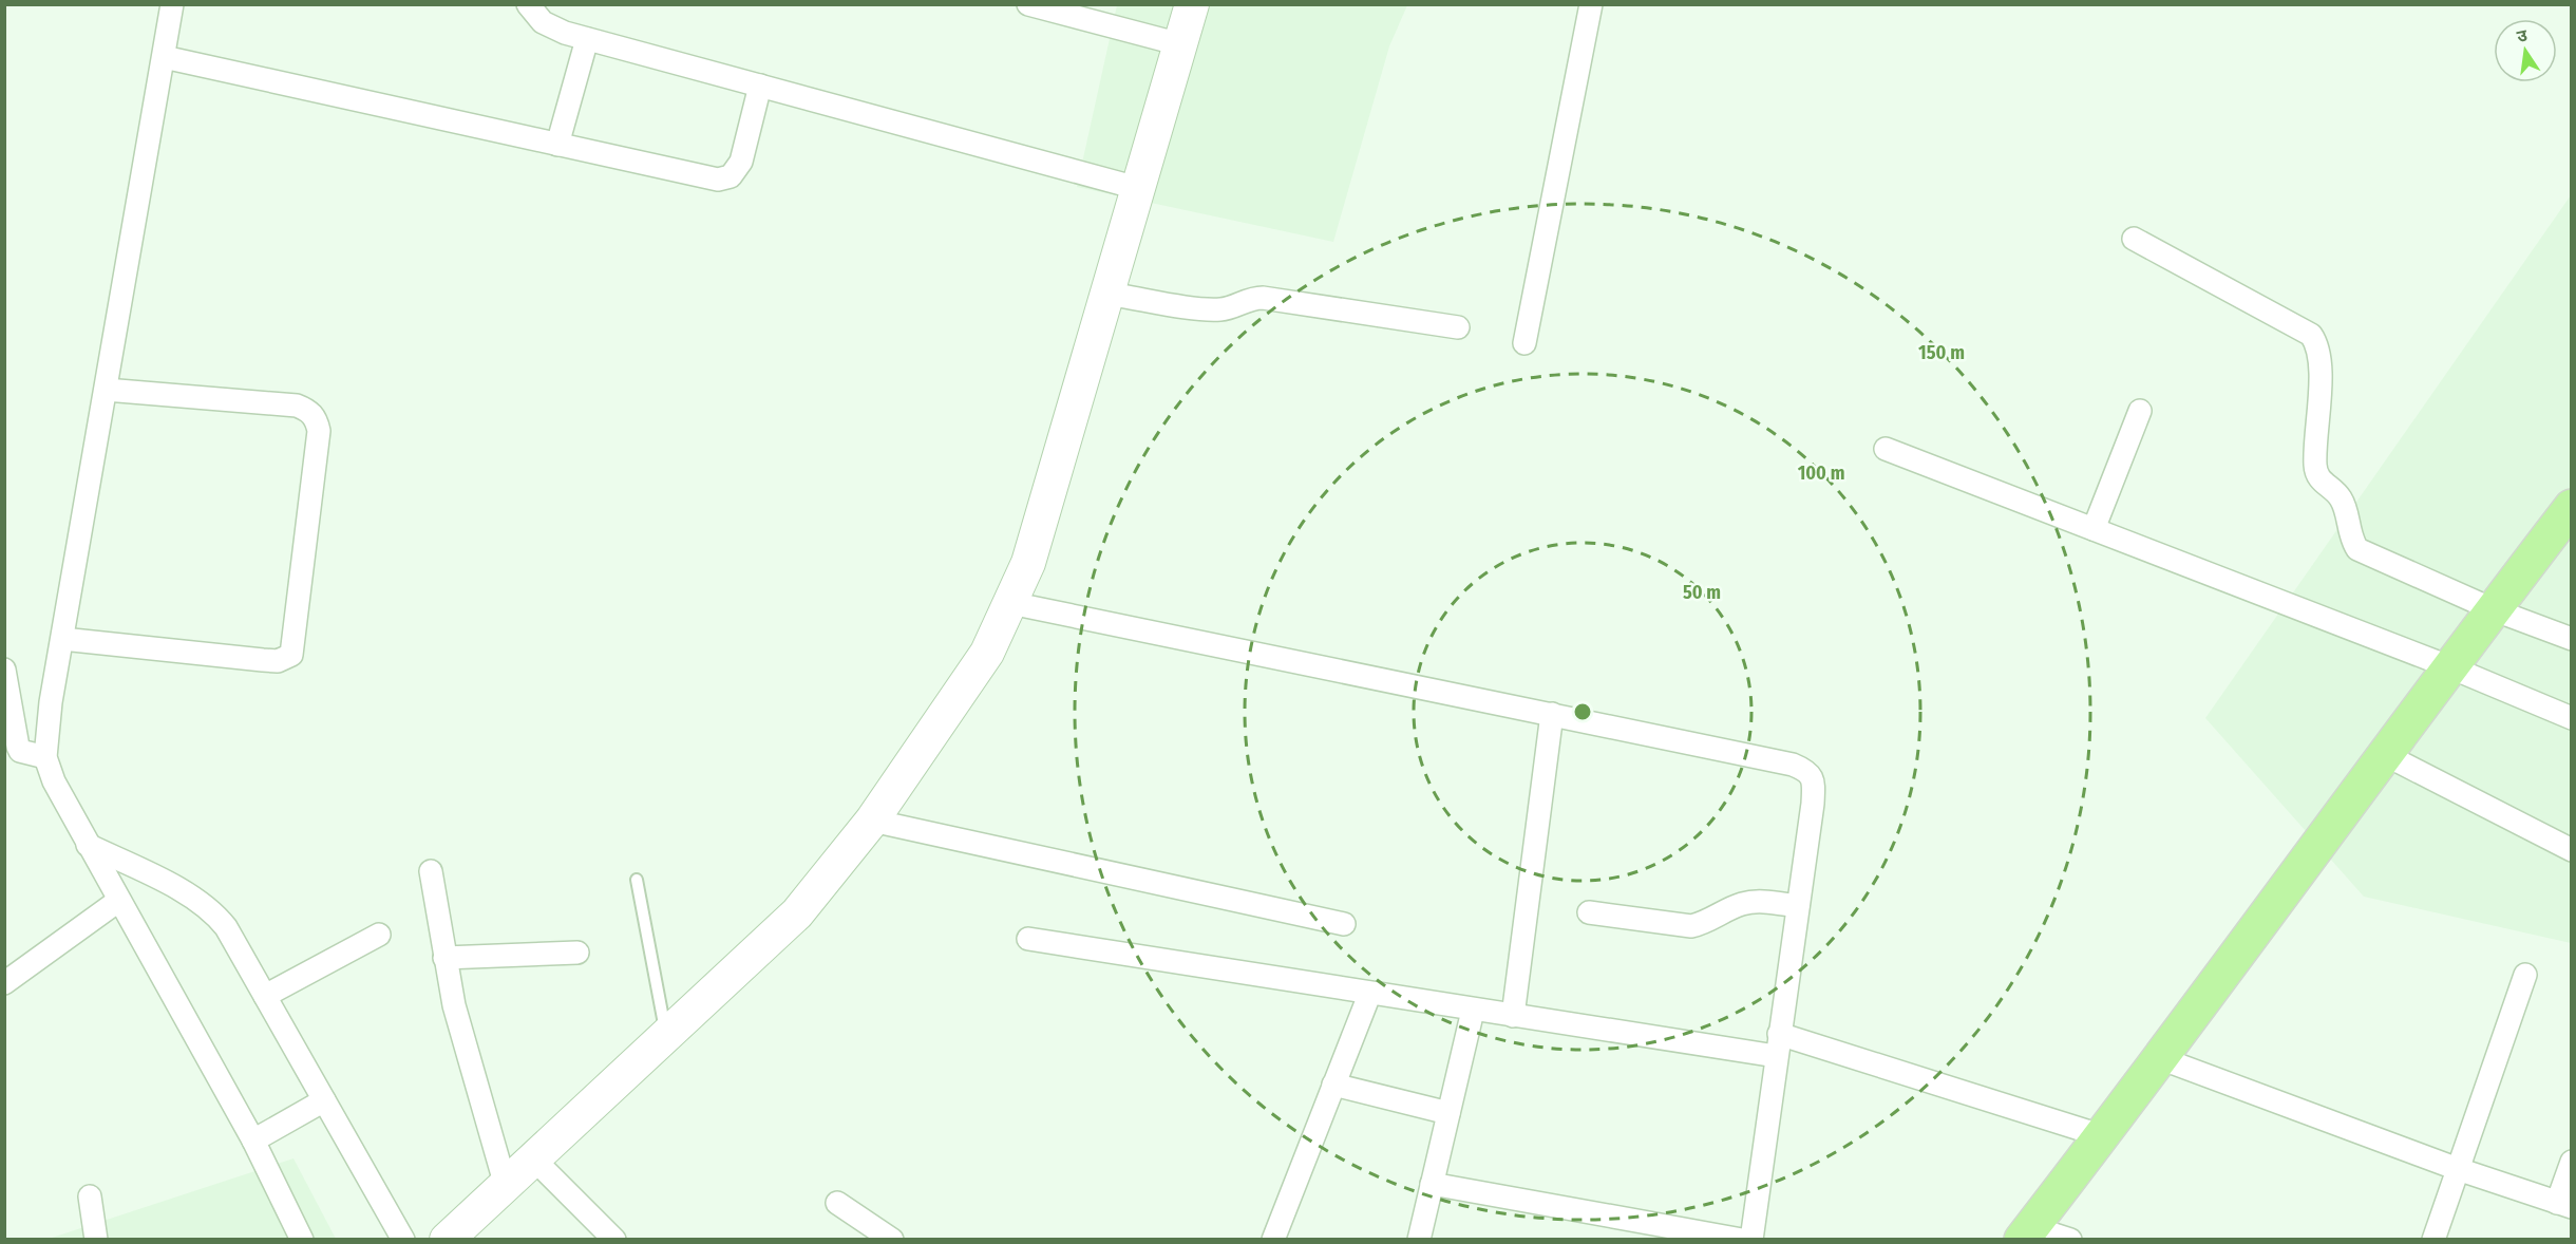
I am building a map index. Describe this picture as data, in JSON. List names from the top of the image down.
{
  "north": "top",
  "rings": ["150 m", "100 m", "50 m"]
}
